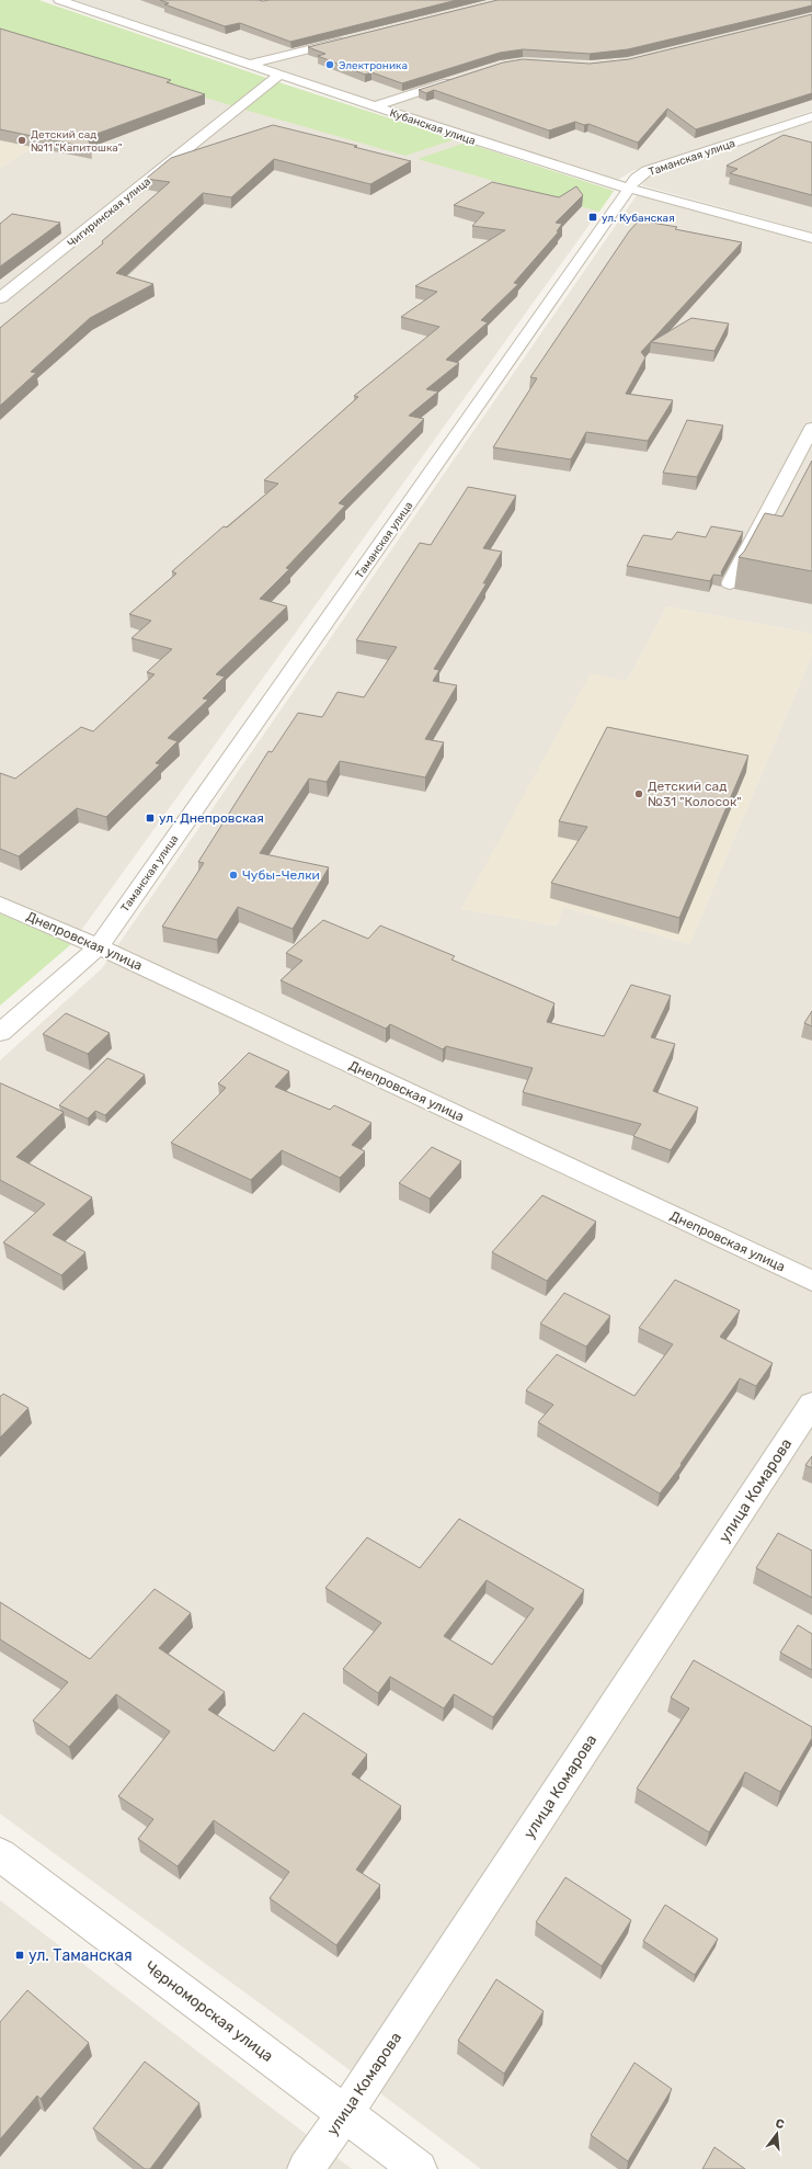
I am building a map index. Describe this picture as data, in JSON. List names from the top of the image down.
{
  "streets": {
    "street": [
      "Кубанская улица",
      "Таманская улица",
      "Чигиринская улица",
      "Днепровская улица",
      "улица Комарова",
      "Черноморская улица"
    ]
  },
  "crossings": [
    ["Кубанская улица", "Таманская улица"],
    ["Кубанская улица", "Чигиринская улица"],
    ["Таманская улица", "Днепровская улица"],
    ["улица Комарова", "Черноморская улица"]
  ],
  "places": {
    "other": [
      "Электроника",
      "Детский сад №11 \"Капитошка\"",
      "Детский сад №31 \"Колосок\"",
      "Чубы-Челки"
    ],
    "transit": ["ул. Кубанская", "ул. Днепровская", "ул. Таманская"]
  },
  "north": "top"
}
